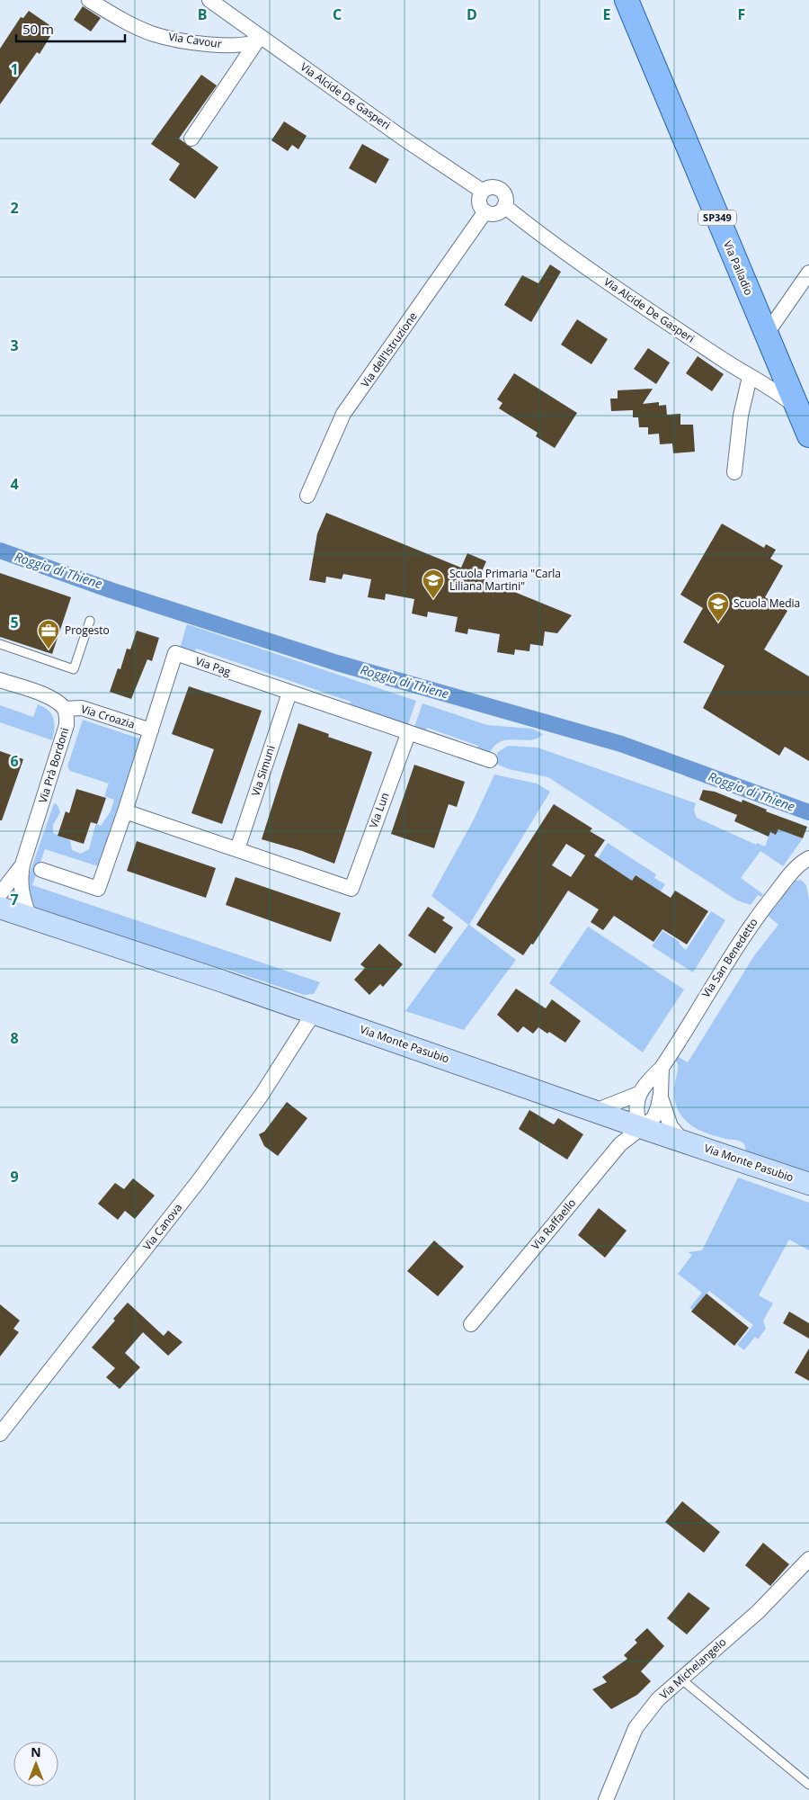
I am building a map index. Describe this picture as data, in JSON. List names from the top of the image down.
{
  "streets": {
    "main road": ["SP349", "Via Palladio", "Via Monte Pasubio"],
    "street": [
      "Via Cavour",
      "Via Alcide De Gasperi",
      "Via dell'Istruzione",
      "Via Pag",
      "Via Croazia",
      "Via Prà Bordoni",
      "Via Simuni",
      "Via Lun",
      "Via San Benedetto",
      "Via Raffaello",
      "Via Canova",
      "Via Michelangelo"
    ]
  },
  "crossings": [
    ["Via Cavour", "Via Alcide De Gasperi"],
    ["Via Alcide De Gasperi", "Via Palladio"],
    ["Via Alcide De Gasperi", "Via dell'Istruzione"],
    ["Via Pag", "Via Croazia"],
    ["Via Pag", "Via Simuni"],
    ["Via Pag", "Via Lun"],
    ["Via Croazia", "Via Prà Bordoni"],
    ["Via Prà Bordoni", "Via Monte Pasubio"],
    ["Via Simuni", "Via Lun"],
    ["Via San Benedetto", "Via Monte Pasubio"],
    ["Via San Benedetto", "Via Raffaello"],
    ["Via Monte Pasubio", "Via Raffaello"],
    ["Via Monte Pasubio", "Via Canova"]
  ],
  "water": ["Roggia di Thiene"],
  "places": {
    "school or university": ["Scuola Primaria \"Carla Liliana Martini\"", "Scuola Media"],
    "office": ["Progesto"]
  },
  "scale_bar": "50 m",
  "north": "top",
  "grid": {
    "columns": [
      "B",
      "C",
      "D",
      "E",
      "F"
    ],
    "rows": [
      "1",
      "2",
      "3",
      "4",
      "5",
      "6",
      "7",
      "8",
      "9"
    ]
  }
}
